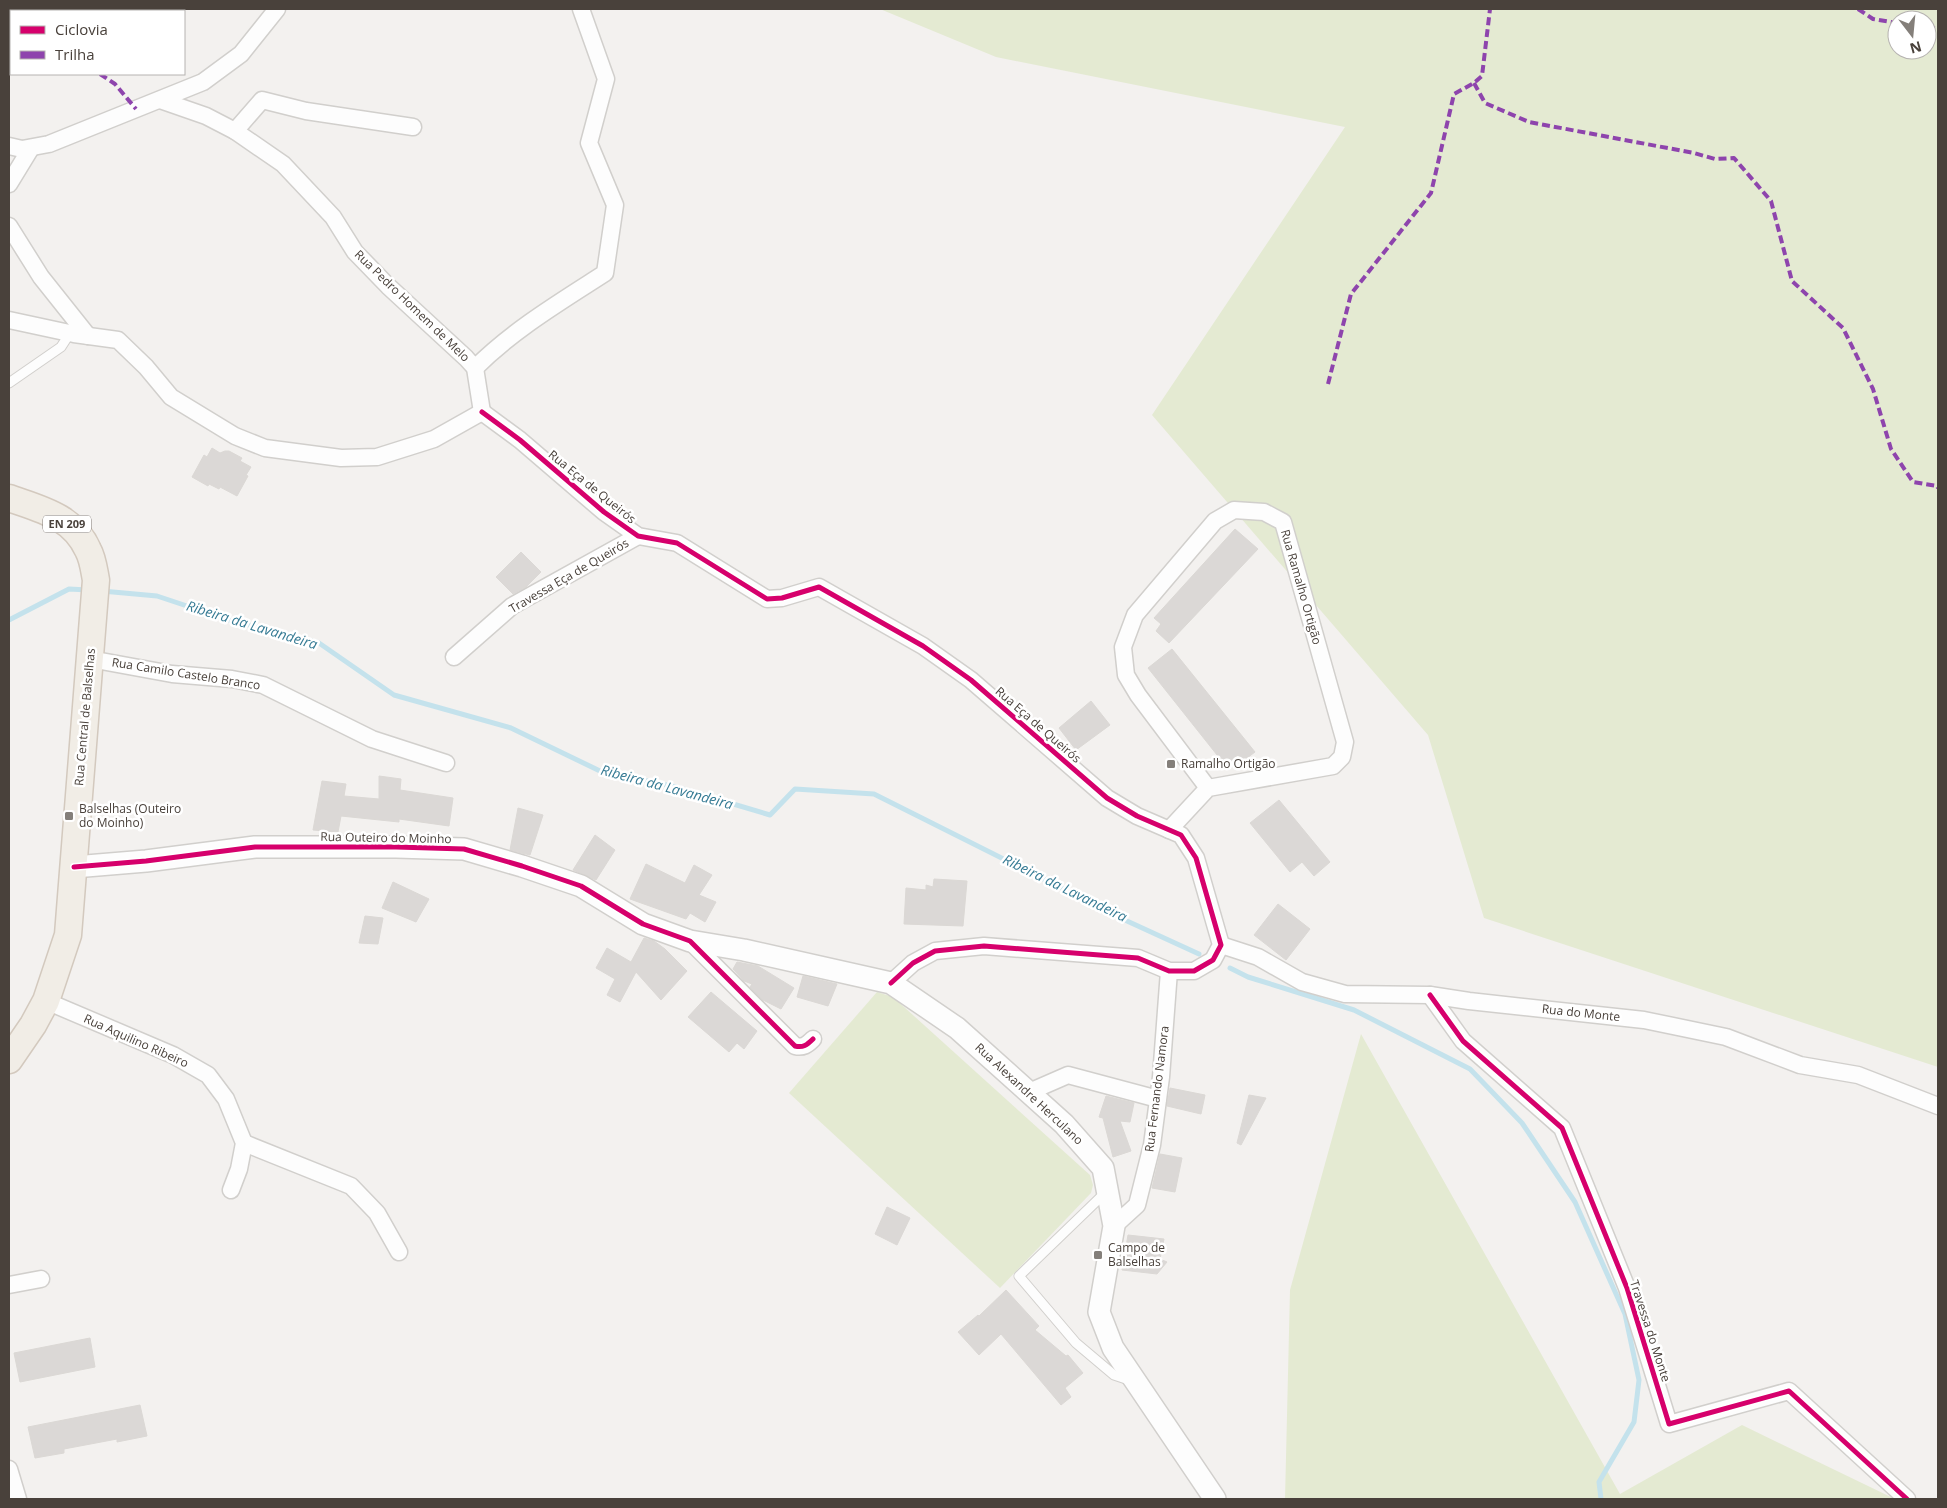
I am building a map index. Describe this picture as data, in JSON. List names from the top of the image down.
{
  "streets": {
    "main road": ["EN 209", "Rua Central de Balselhas"],
    "street": [
      "Rua Pedro Homem de Melo",
      "Rua Eça de Queirós",
      "Travessa Eça de Queirós",
      "Rua Ramalho Ortigão",
      "Rua Camilo Castelo Branco",
      "Rua Outeiro do Moinho",
      "Rua do Monte",
      "Rua Aquilino Ribeiro",
      "Rua Fernando Namora",
      "Rua Alexandre Herculano",
      "Travessa do Monte"
    ]
  },
  "crossings": [
    ["Rua Pedro Homem de Melo", "Rua Eça de Queirós"],
    ["Rua Eça de Queirós", "Travessa Eça de Queirós"],
    ["Rua Eça de Queirós", "Rua do Monte"],
    ["Rua Camilo Castelo Branco", "Rua Central de Balselhas"],
    ["Rua Central de Balselhas", "Rua Outeiro do Moinho"],
    ["Rua Central de Balselhas", "Rua Aquilino Ribeiro"],
    ["Rua Outeiro do Moinho", "Rua Alexandre Herculano"],
    ["Rua do Monte", "Travessa do Monte"],
    ["Rua Fernando Namora", "Rua Alexandre Herculano"]
  ],
  "water": ["Ribeira da Lavandeira"],
  "places": {
    "transit": ["Ramalho Ortigão", "Balselhas (Outeiro do Moinho)", "Campo de Balselhas"]
  },
  "legend": ["Ciclovia", "Trilha"],
  "north": "bottom"
}
